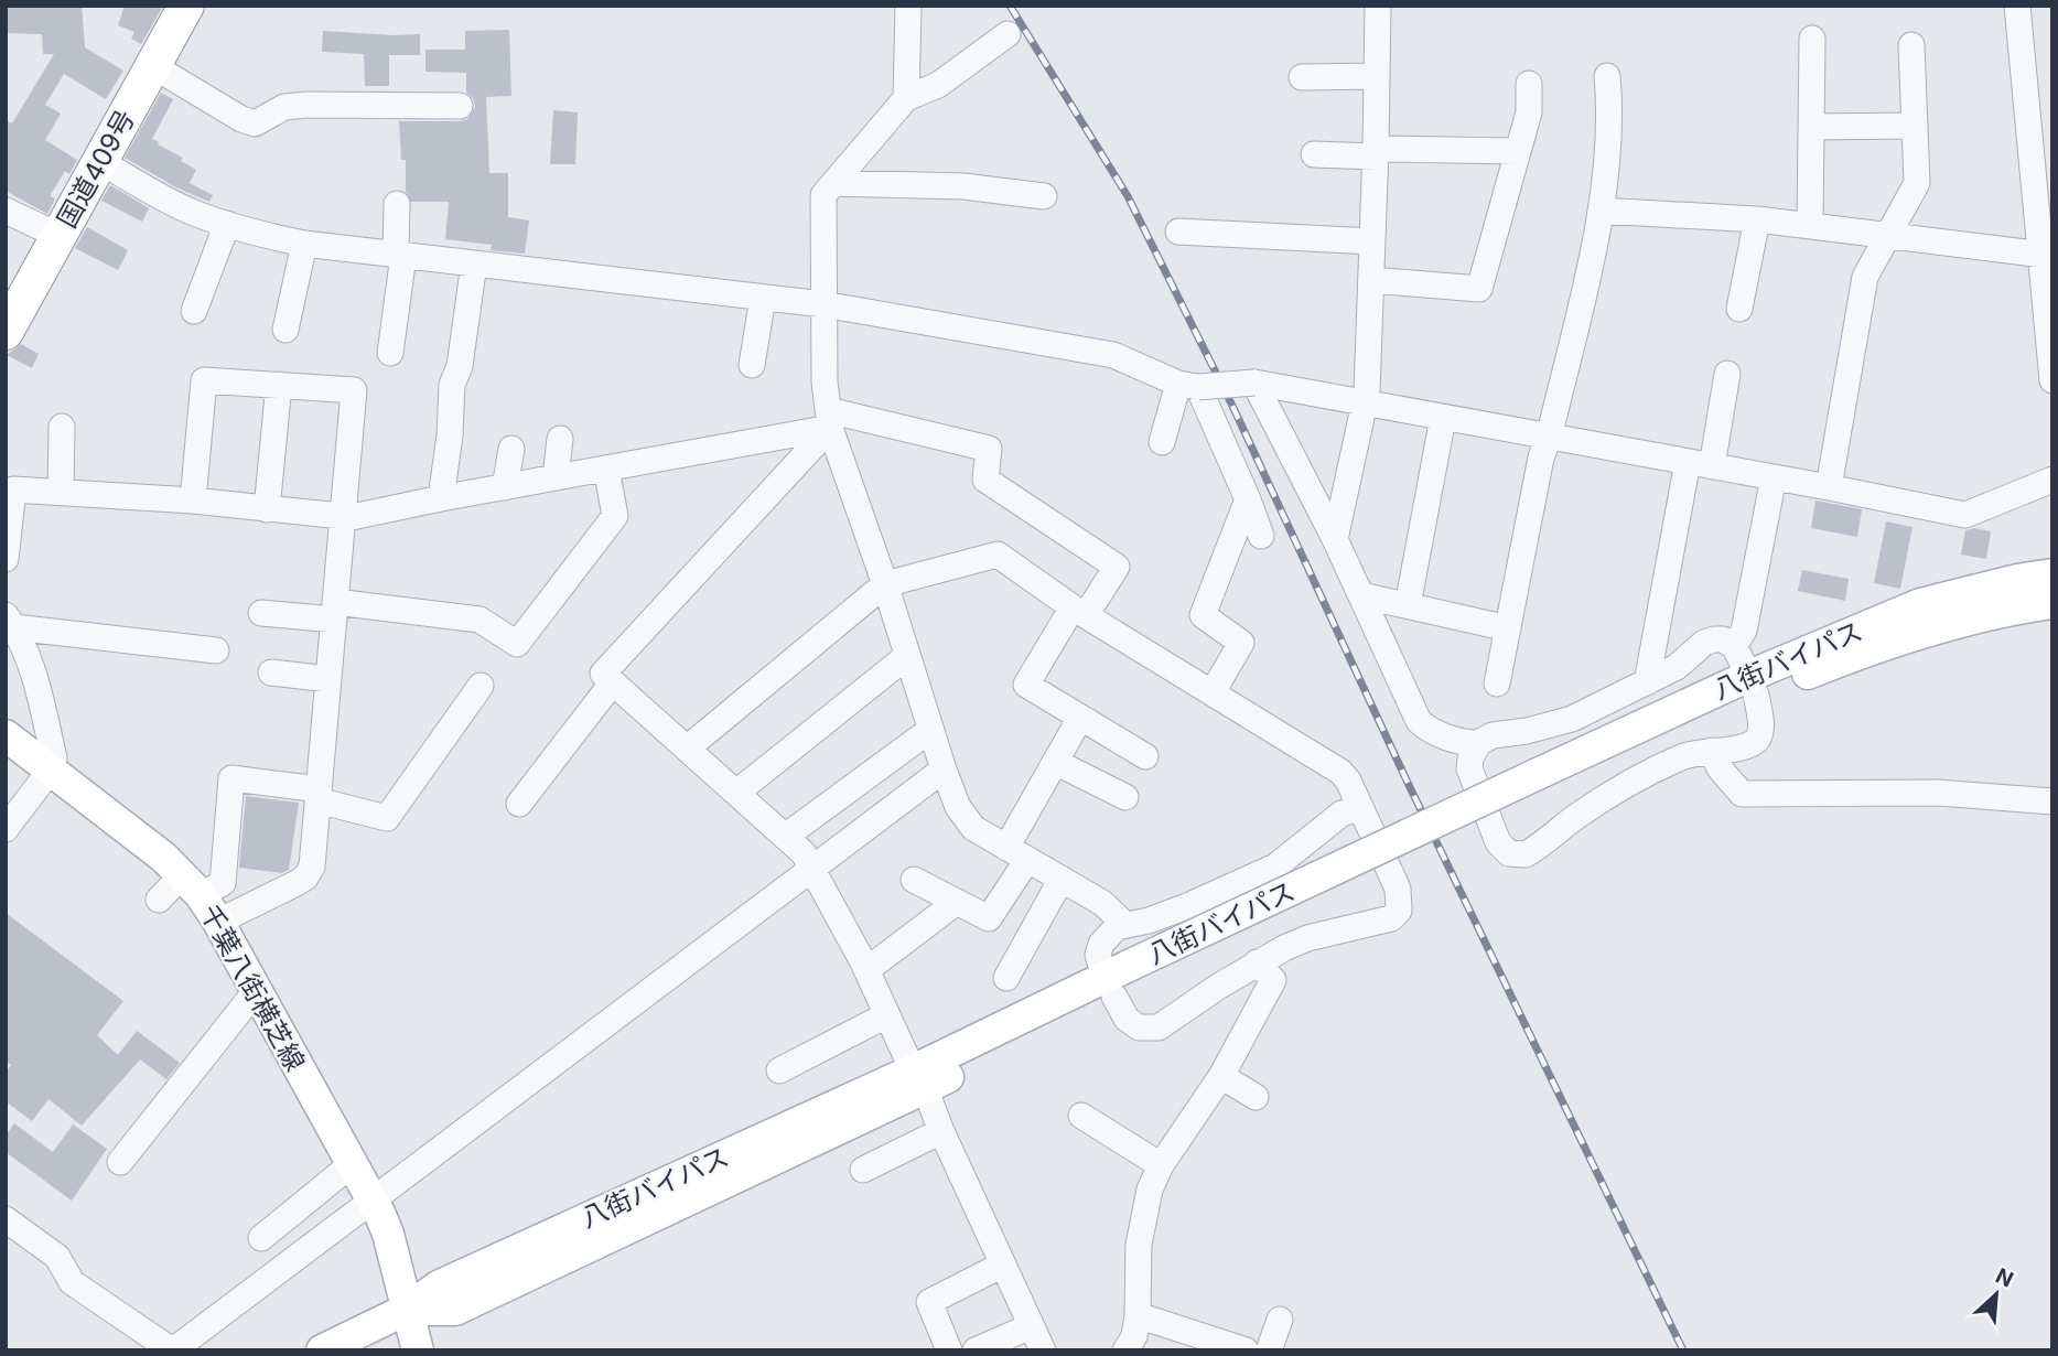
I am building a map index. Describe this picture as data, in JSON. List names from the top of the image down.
{
  "streets": {
    "highway": ["国道409号"],
    "main road": ["八街バイパス", "千葉八街横芝線"]
  },
  "crossings": [
    ["八街バイパス", "千葉八街横芝線"]
  ],
  "north": "top right"
}
